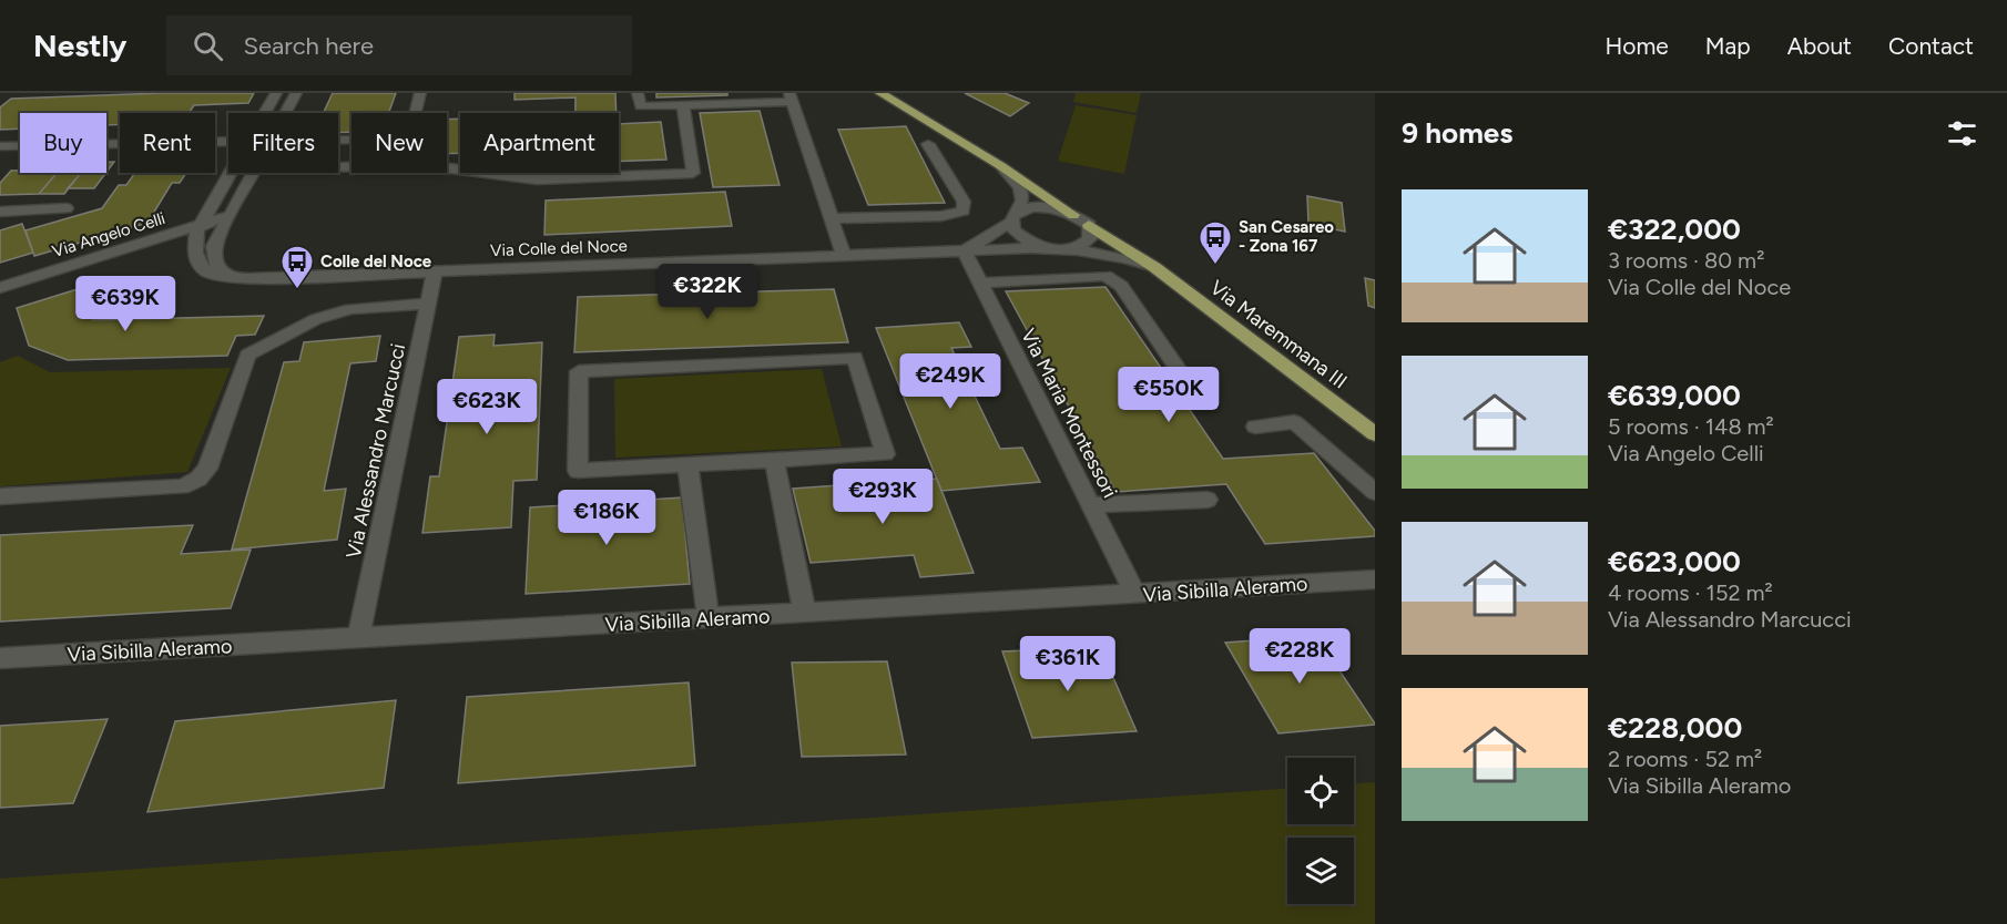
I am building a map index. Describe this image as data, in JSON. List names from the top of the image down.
{
  "streets": {
    "main road": ["Via Maremmana III"],
    "street": [
      "Via Angelo Celli",
      "Via Colle del Noce",
      "Via Maria Montessori",
      "Via Alessandro Marcucci",
      "Via Sibilla Aleramo"
    ]
  },
  "crossings": [
    ["Via Angelo Celli", "Via Colle del Noce"],
    ["Via Colle del Noce", "Via Maremmana III"],
    ["Via Colle del Noce", "Via Maria Montessori"],
    ["Via Colle del Noce", "Via Alessandro Marcucci"],
    ["Via Maria Montessori", "Via Sibilla Aleramo"],
    ["Via Alessandro Marcucci", "Via Sibilla Aleramo"]
  ],
  "places": {
    "bus stop": ["San Cesareo - Zona 167", "Colle del Noce"]
  },
  "page": {
    "header": "Nestly",
    "search": "Search here",
    "nav": [
      "Home",
      "Map",
      "About",
      "Contact"
    ],
    "heading": "9 homes",
    "chip": [
      "Buy",
      "Rent",
      "Filters",
      "New",
      "Apartment"
    ],
    "list": [
      {
        "name": "€322,000",
        "note": "3 rooms · 80 m² · Via Colle del Noce"
      },
      {
        "name": "€639,000",
        "note": "5 rooms · 148 m² · Via Angelo Celli"
      },
      {
        "name": "€623,000",
        "note": "4 rooms · 152 m² · Via Alessandro Marcucci"
      },
      {
        "name": "€228,000",
        "note": "2 rooms · 52 m² · Via Sibilla Aleramo"
      }
    ],
    "price": [
      "€322K",
      "€639K",
      "€249K",
      "€550K",
      "€623K",
      "€293K",
      "€186K",
      "€228K",
      "€361K"
    ]
  }
}
